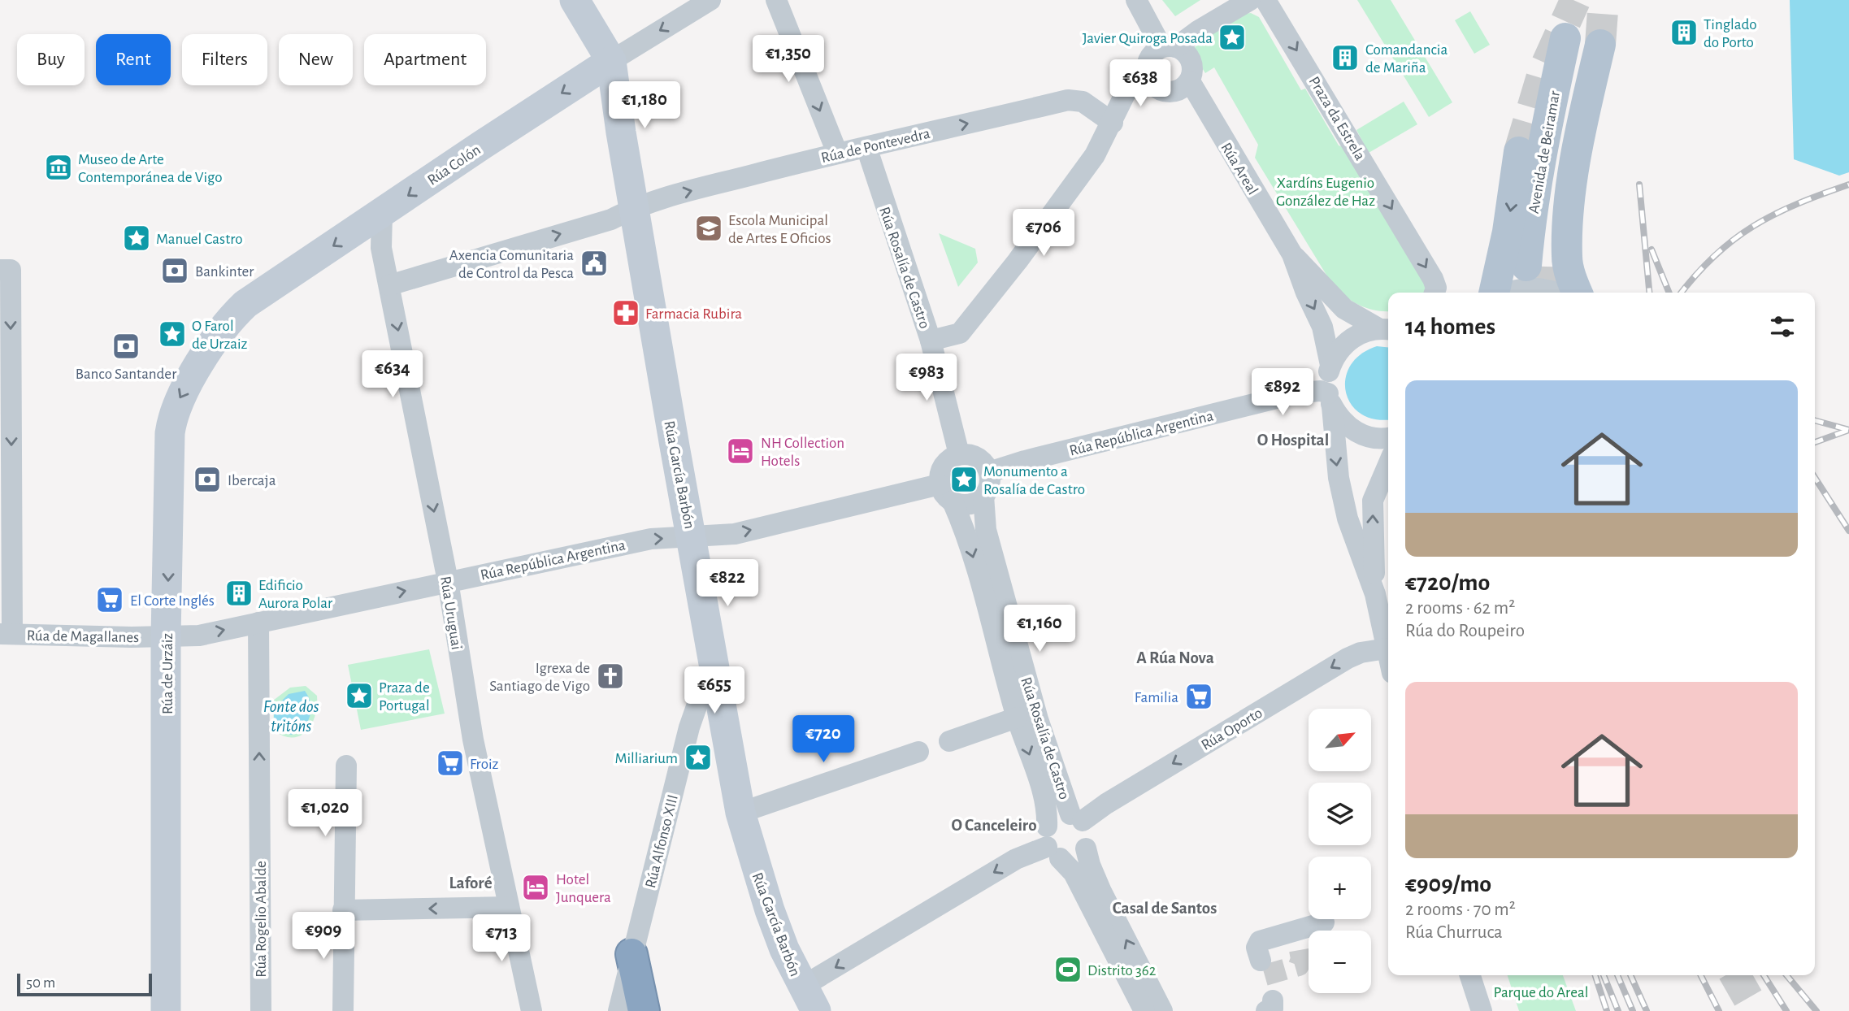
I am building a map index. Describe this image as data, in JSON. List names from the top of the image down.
{
  "streets": {
    "main road": [
      "Avenida de Beiramar",
      "Rúa Colón",
      "Rúa García Barbón",
      "Rúa de Urzáiz"
    ],
    "street": [
      "Praza da Estrela",
      "Rúa de Pontevedra",
      "Rúa Areal",
      "Rúa Rosalía de Castro",
      "Rúa República Argentina",
      "Rúa Uruguai",
      "Rúa de Magallanes",
      "Rúa Oporto",
      "Rúa Alfonso XIII",
      "Rúa Rogelio Abalde"
    ]
  },
  "crossings": [
    ["Rúa de Pontevedra", "Rúa Rosalía de Castro"],
    ["Rúa de Pontevedra", "Rúa García Barbón"],
    ["Rúa de Pontevedra", "Rúa Uruguai"],
    ["Rúa Colón", "Rúa García Barbón"],
    ["Rúa Colón", "Rúa Uruguai"],
    ["Rúa Colón", "Rúa de Urzáiz"],
    ["Rúa Rosalía de Castro", "Rúa República Argentina"],
    ["Rúa Rosalía de Castro", "Rúa Oporto"],
    ["Rúa República Argentina", "Rúa García Barbón"],
    ["Rúa República Argentina", "Rúa Uruguai"],
    ["Rúa República Argentina", "Rúa de Magallanes"],
    ["Rúa República Argentina", "Rúa de Urzáiz"],
    ["Rúa República Argentina", "Rúa Rogelio Abalde"],
    ["Rúa García Barbón", "Rúa Alfonso XIII"],
    ["Rúa de Magallanes", "Rúa de Urzáiz"]
  ],
  "one_way": [
    "Praza da Estrela",
    "Rúa de Pontevedra",
    "Rúa Colón",
    "Rúa República Argentina",
    "Rúa Uruguai",
    "Rúa de Urzáiz",
    "Rúa Oporto"
  ],
  "districts": [
    "O Hospital",
    "A Rúa Nova",
    "O Canceleiro",
    "Laforé",
    "Casal de Santos"
  ],
  "water": ["Fonte dos tritóns"],
  "parks": ["Xardíns Eugenio González de Haz", "Parque do Areal"],
  "places": {
    "building": ["Tinglado do Porto", "Comandancia de Mariña", "Edificio Aurora Polar"],
    "place": [
      "Javier Quiroga Posada",
      "Manuel Castro",
      "O Farol de Urzaiz",
      "Monumento a Rosalía de Castro",
      "Praza de Portugal",
      "Milliarium"
    ],
    "museum": ["Museo de Arte Contemporánea de Vigo"],
    "school or university": ["Escola Municipal de Artes E Oficios"],
    "public building": ["Axencia Comunitaria de Control da Pesca"],
    "bank": ["Bankinter", "Banco Santander", "Ibercaja"],
    "pharmacy": ["Farmacia Rubira"],
    "hotel": ["NH Collection Hotels", "Hotel Junquera"],
    "supermarket": ["El Corte Inglés", "Familia", "Froiz"],
    "church": ["Igrexa de Santiago de Vigo"],
    "sports": ["Distrito 362"]
  },
  "scale_bar": "50 m",
  "north": "top right",
  "page": {
    "chip": [
      "Buy",
      "Rent",
      "Filters",
      "New",
      "Apartment"
    ],
    "price": [
      "€1,350",
      "€638",
      "€1,180",
      "€706",
      "€634",
      "€983",
      "€892",
      "€822",
      "€1,160",
      "€655",
      "€720",
      "€1,020",
      "€909",
      "€713"
    ],
    "heading": "14 homes",
    "list": [
      {
        "name": "€720/mo",
        "note": "2 rooms · 62 m² · Rúa do Roupeiro"
      },
      {
        "name": "€909/mo",
        "note": "2 rooms · 70 m² · Rúa Churruca"
      }
    ],
    "map_buttons": ["+", "−"],
    "scale": "50 m"
  }
}
